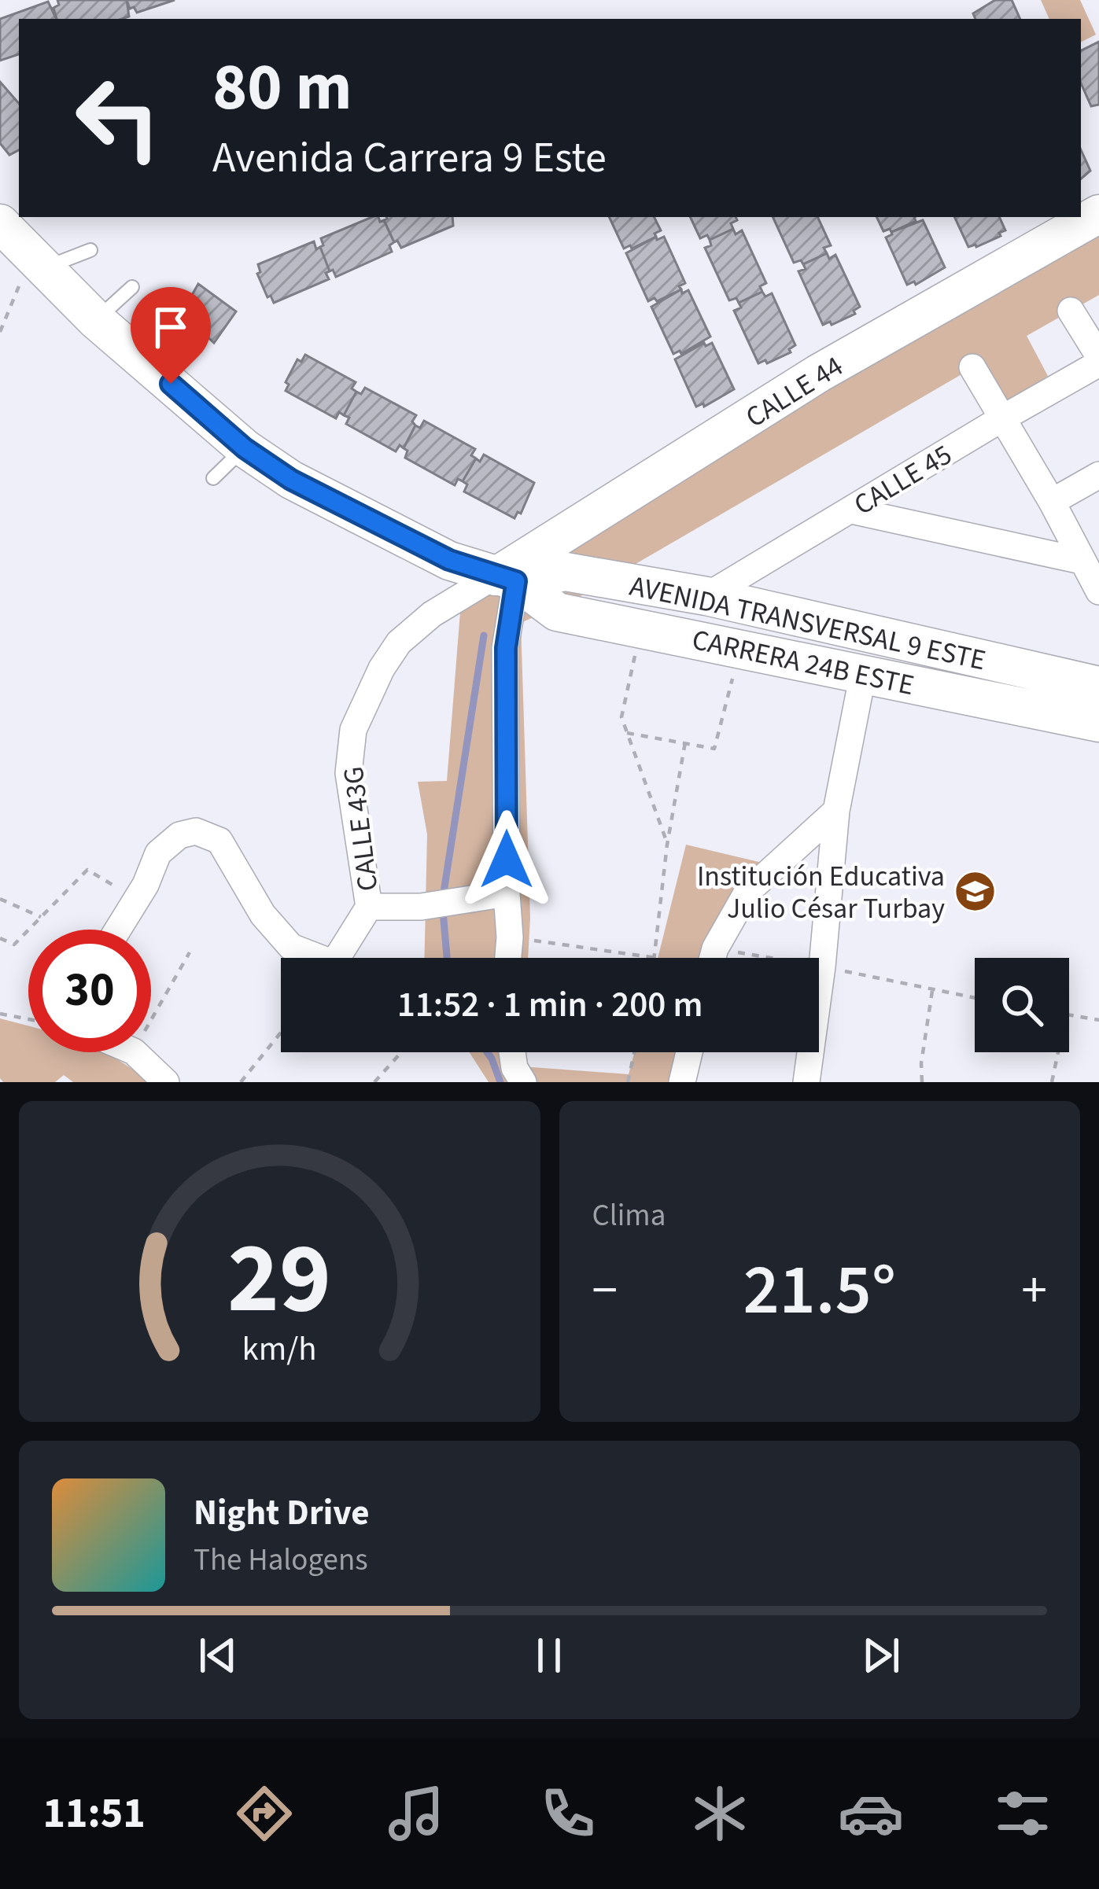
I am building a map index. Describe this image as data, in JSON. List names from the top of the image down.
{
  "streets": {
    "main road": ["CALLE 44", "AVENIDA TRANSVERSAL 9 ESTE", "CARRERA 24B ESTE"],
    "street": ["CALLE 45", "CALLE 43G"]
  },
  "crossings": [
    ["CALLE 44", "AVENIDA TRANSVERSAL 9 ESTE"],
    ["CALLE 44", "CARRERA 24B ESTE"],
    ["CALLE 44", "CALLE 43G"],
    ["CALLE 45", "AVENIDA TRANSVERSAL 9 ESTE"],
    ["AVENIDA TRANSVERSAL 9 ESTE", "CARRERA 24B ESTE"],
    ["AVENIDA TRANSVERSAL 9 ESTE", "CALLE 43G"],
    ["CARRERA 24B ESTE", "CALLE 43G"]
  ],
  "places": {
    "school or university": ["Institución Educativa Julio César Turbay"]
  },
  "page": {
    "turn": ["80 m", "Avenida Carrera 9 Este"],
    "limit": "30",
    "trip": "11:52 · 1 min · 200 m",
    "tile": "Clima",
    "heat": ["−", "21.5°", "+"],
    "song": ["Night Drive", "The Halogens"],
    "tabs": "11:51",
    "gauge": ["29", "km/h"]
  }
}
